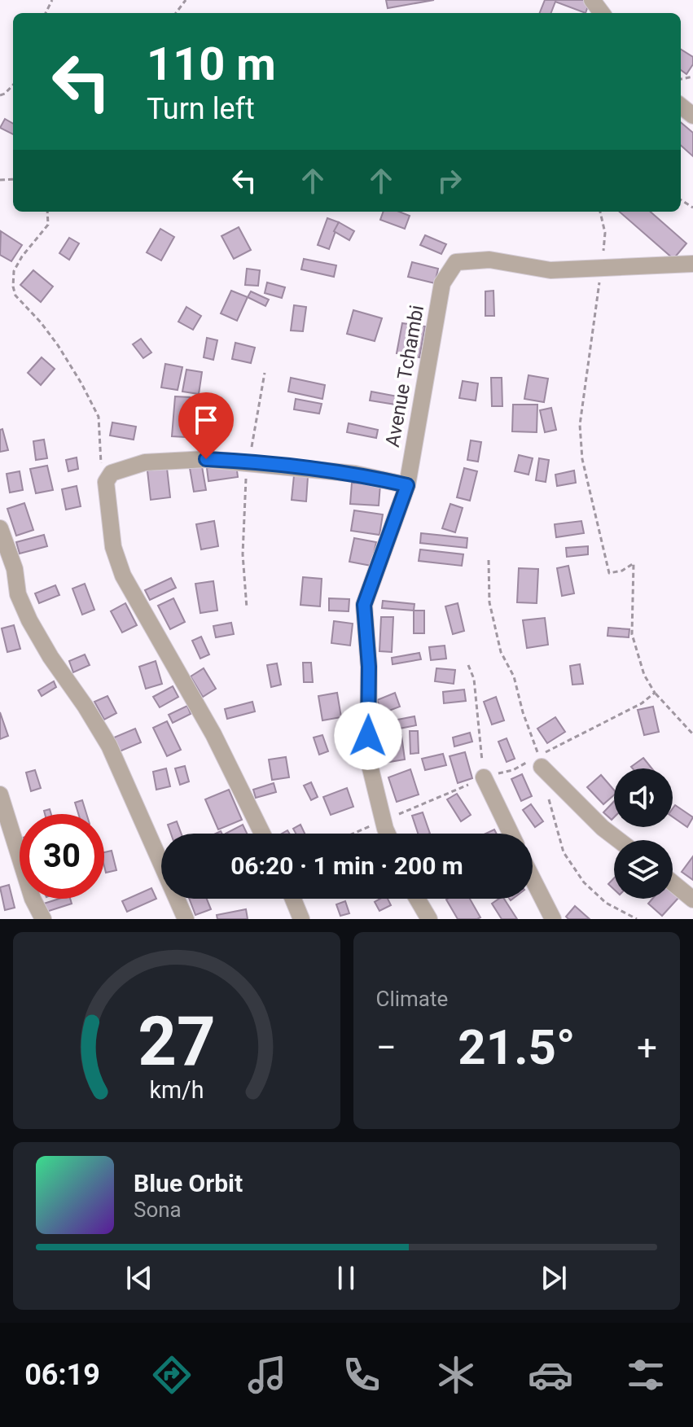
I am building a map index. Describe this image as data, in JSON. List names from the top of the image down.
{
  "streets": {
    "street": ["Avenue Tchambi"]
  },
  "page": {
    "turn": ["110 m", "Turn left"],
    "limit": "30",
    "trip": "06:20 · 1 min · 200 m",
    "tile": "Climate",
    "heat": ["−", "21.5°", "+"],
    "song": ["Blue Orbit", "Sona"],
    "tabs": "06:19",
    "gauge": ["27", "km/h"]
  }
}
